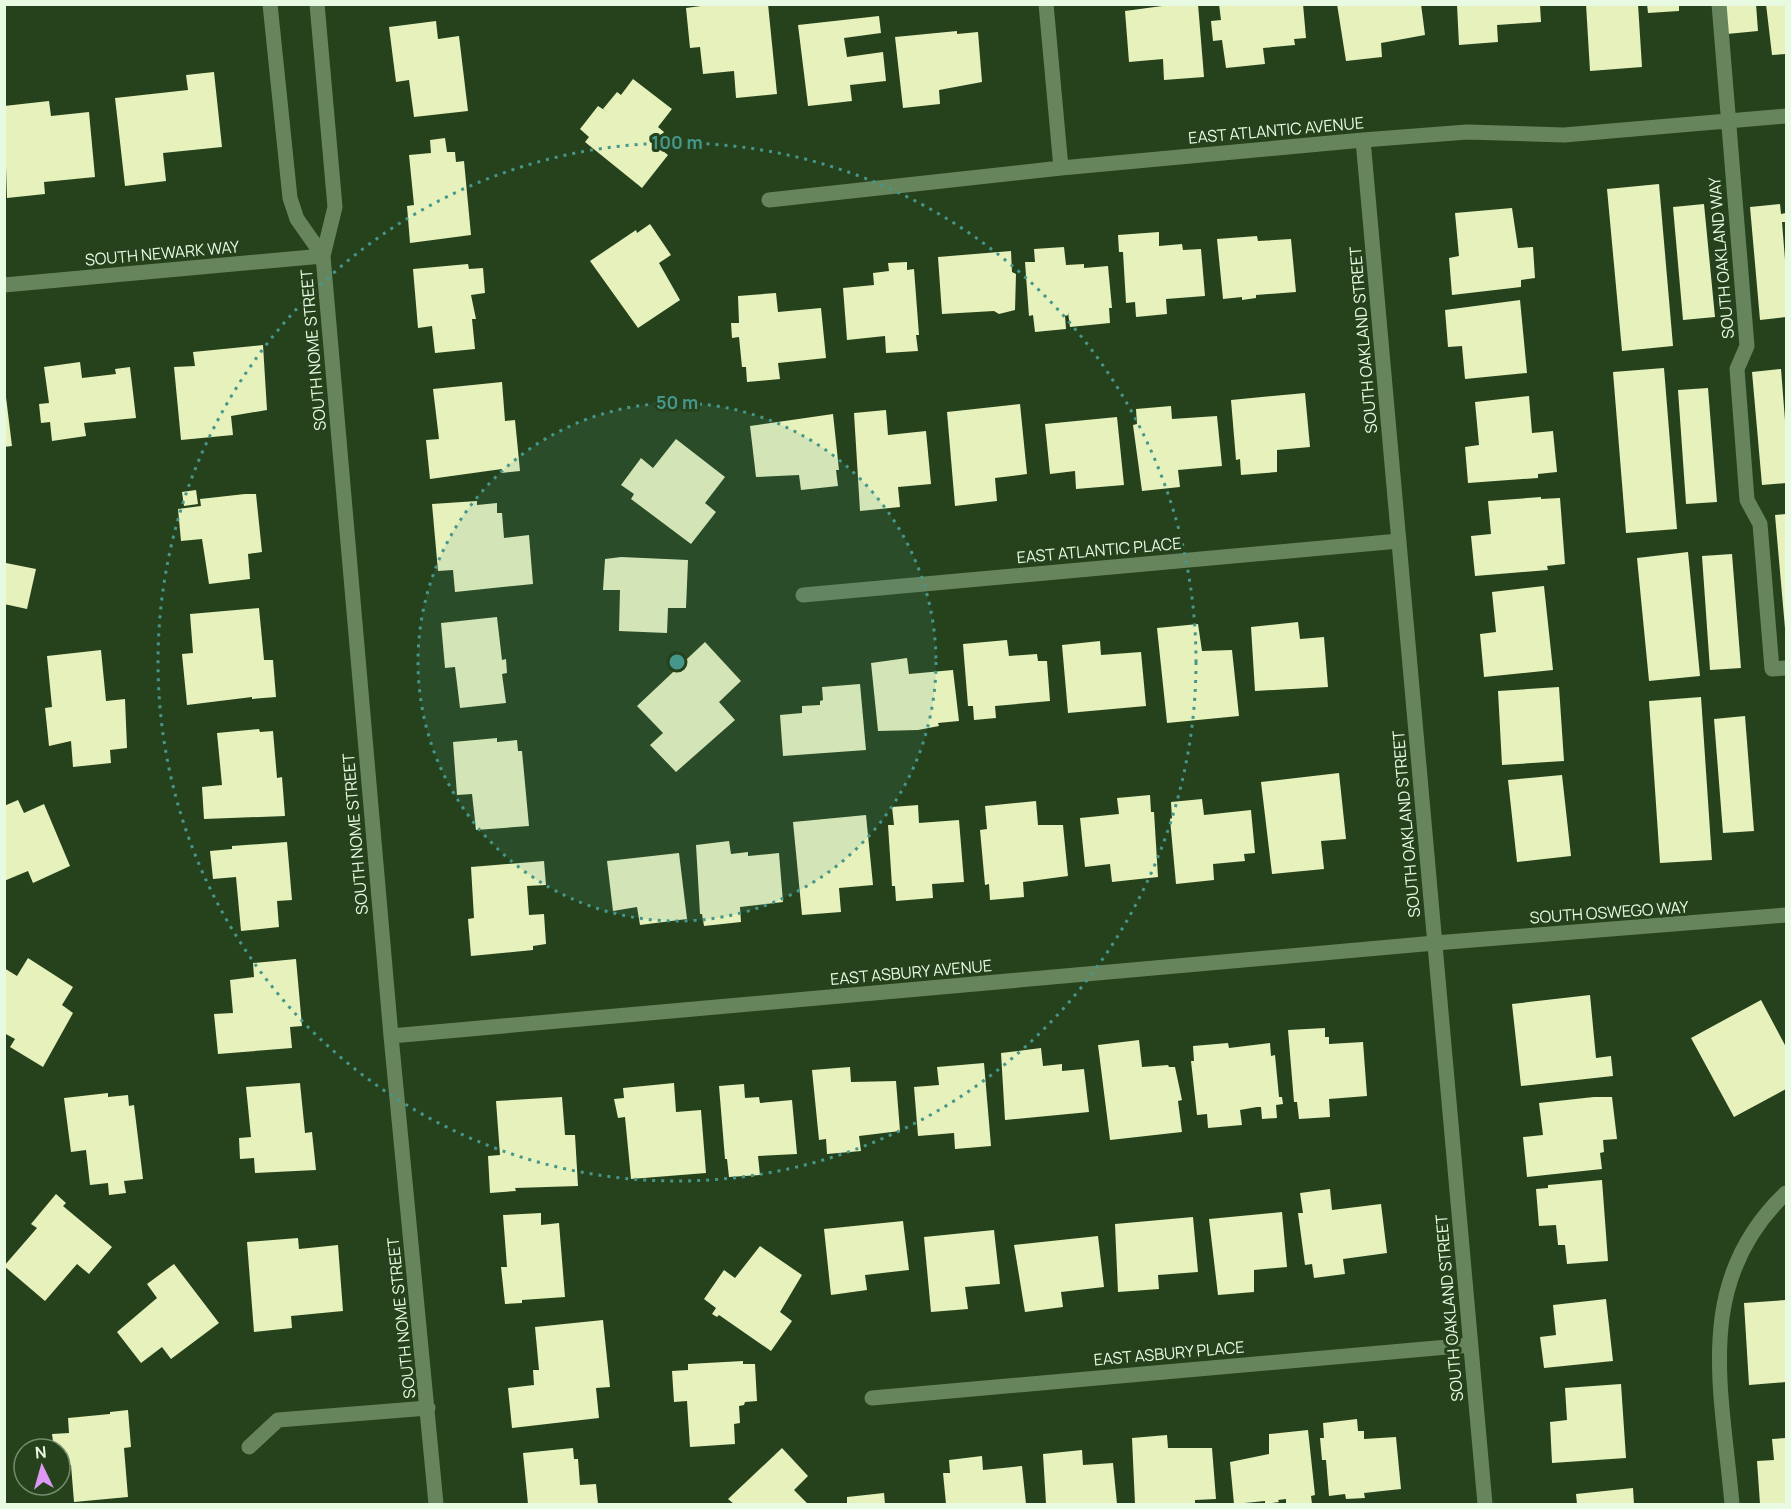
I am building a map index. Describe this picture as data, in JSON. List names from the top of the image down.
{
  "streets": {
    "street": [
      "EAST ATLANTIC AVENUE",
      "SOUTH NEWARK WAY",
      "SOUTH OAKLAND WAY",
      "SOUTH OAKLAND STREET",
      "SOUTH NOME STREET",
      "EAST ATLANTIC PLACE",
      "SOUTH OSWEGO WAY",
      "EAST ASBURY AVENUE",
      "EAST ASBURY PLACE"
    ]
  },
  "crossings": [
    ["EAST ATLANTIC AVENUE", "SOUTH OAKLAND WAY"],
    ["EAST ATLANTIC AVENUE", "SOUTH OAKLAND STREET"],
    ["SOUTH NEWARK WAY", "SOUTH NOME STREET"],
    ["SOUTH OAKLAND STREET", "EAST ATLANTIC PLACE"],
    ["SOUTH OAKLAND STREET", "SOUTH OSWEGO WAY"],
    ["SOUTH OAKLAND STREET", "EAST ASBURY AVENUE"],
    ["SOUTH OAKLAND STREET", "EAST ASBURY PLACE"],
    ["SOUTH NOME STREET", "EAST ASBURY AVENUE"],
    ["SOUTH OSWEGO WAY", "EAST ASBURY AVENUE"]
  ],
  "north": "top",
  "rings": ["100 m", "50 m"]
}
